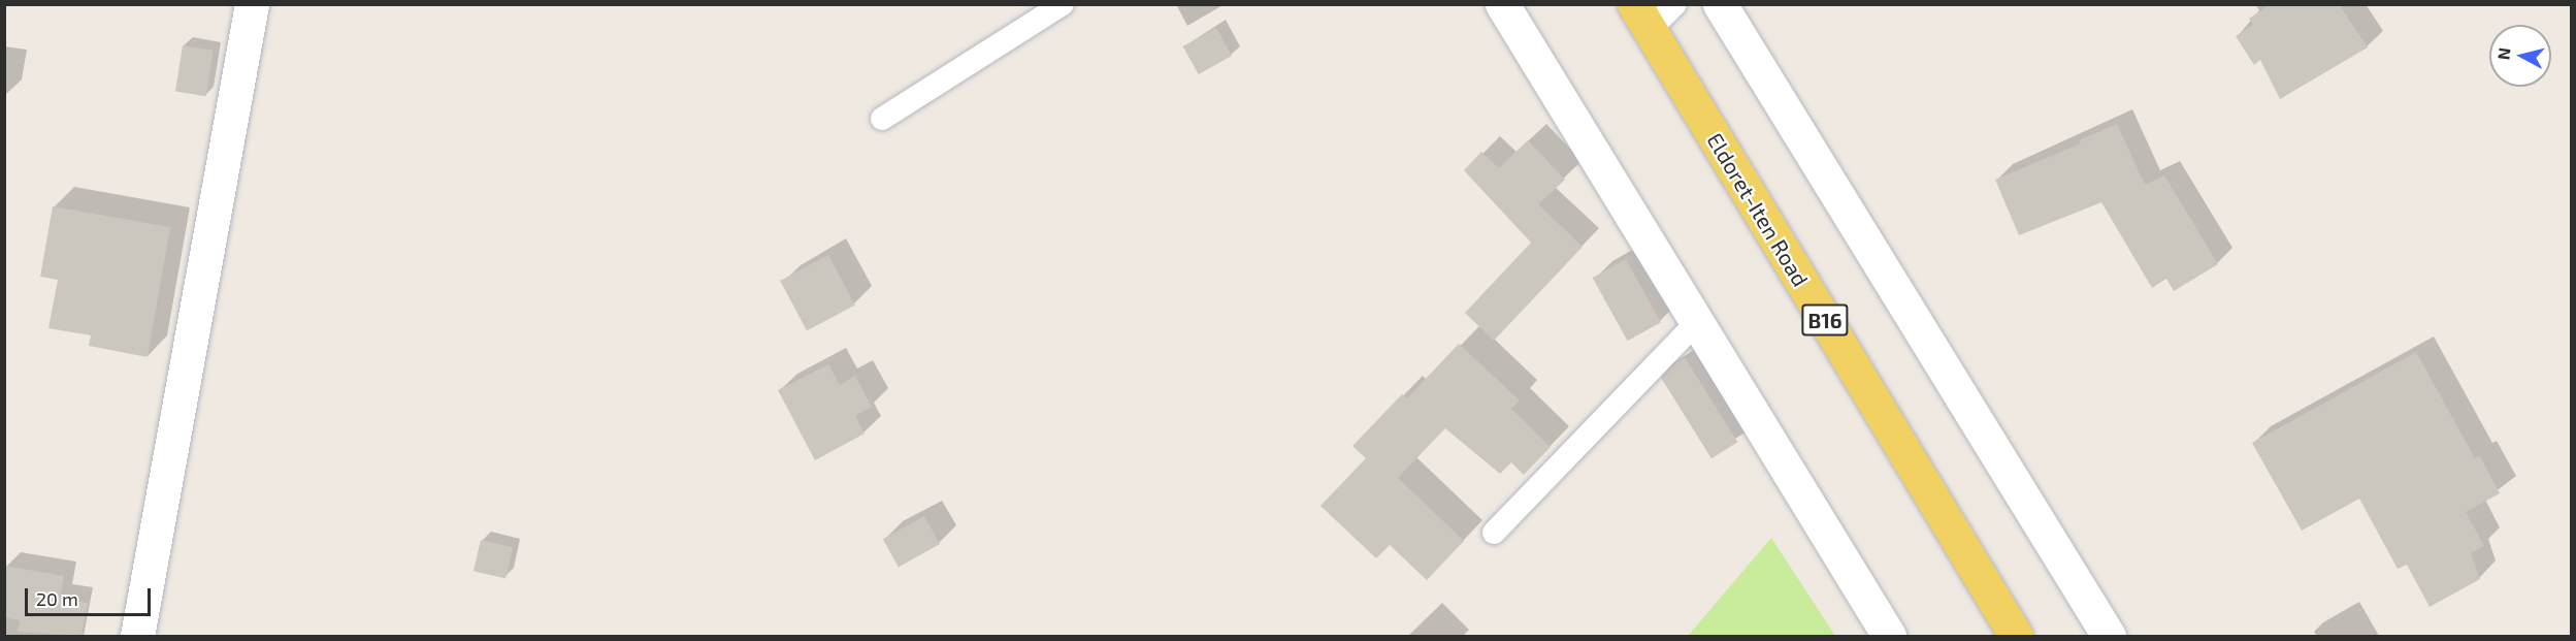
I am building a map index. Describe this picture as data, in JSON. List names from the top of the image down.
{
  "streets": {
    "main road": ["Eldoret-Iten Road", "B16"]
  },
  "scale_bar": "20 m",
  "north": "left"
}
